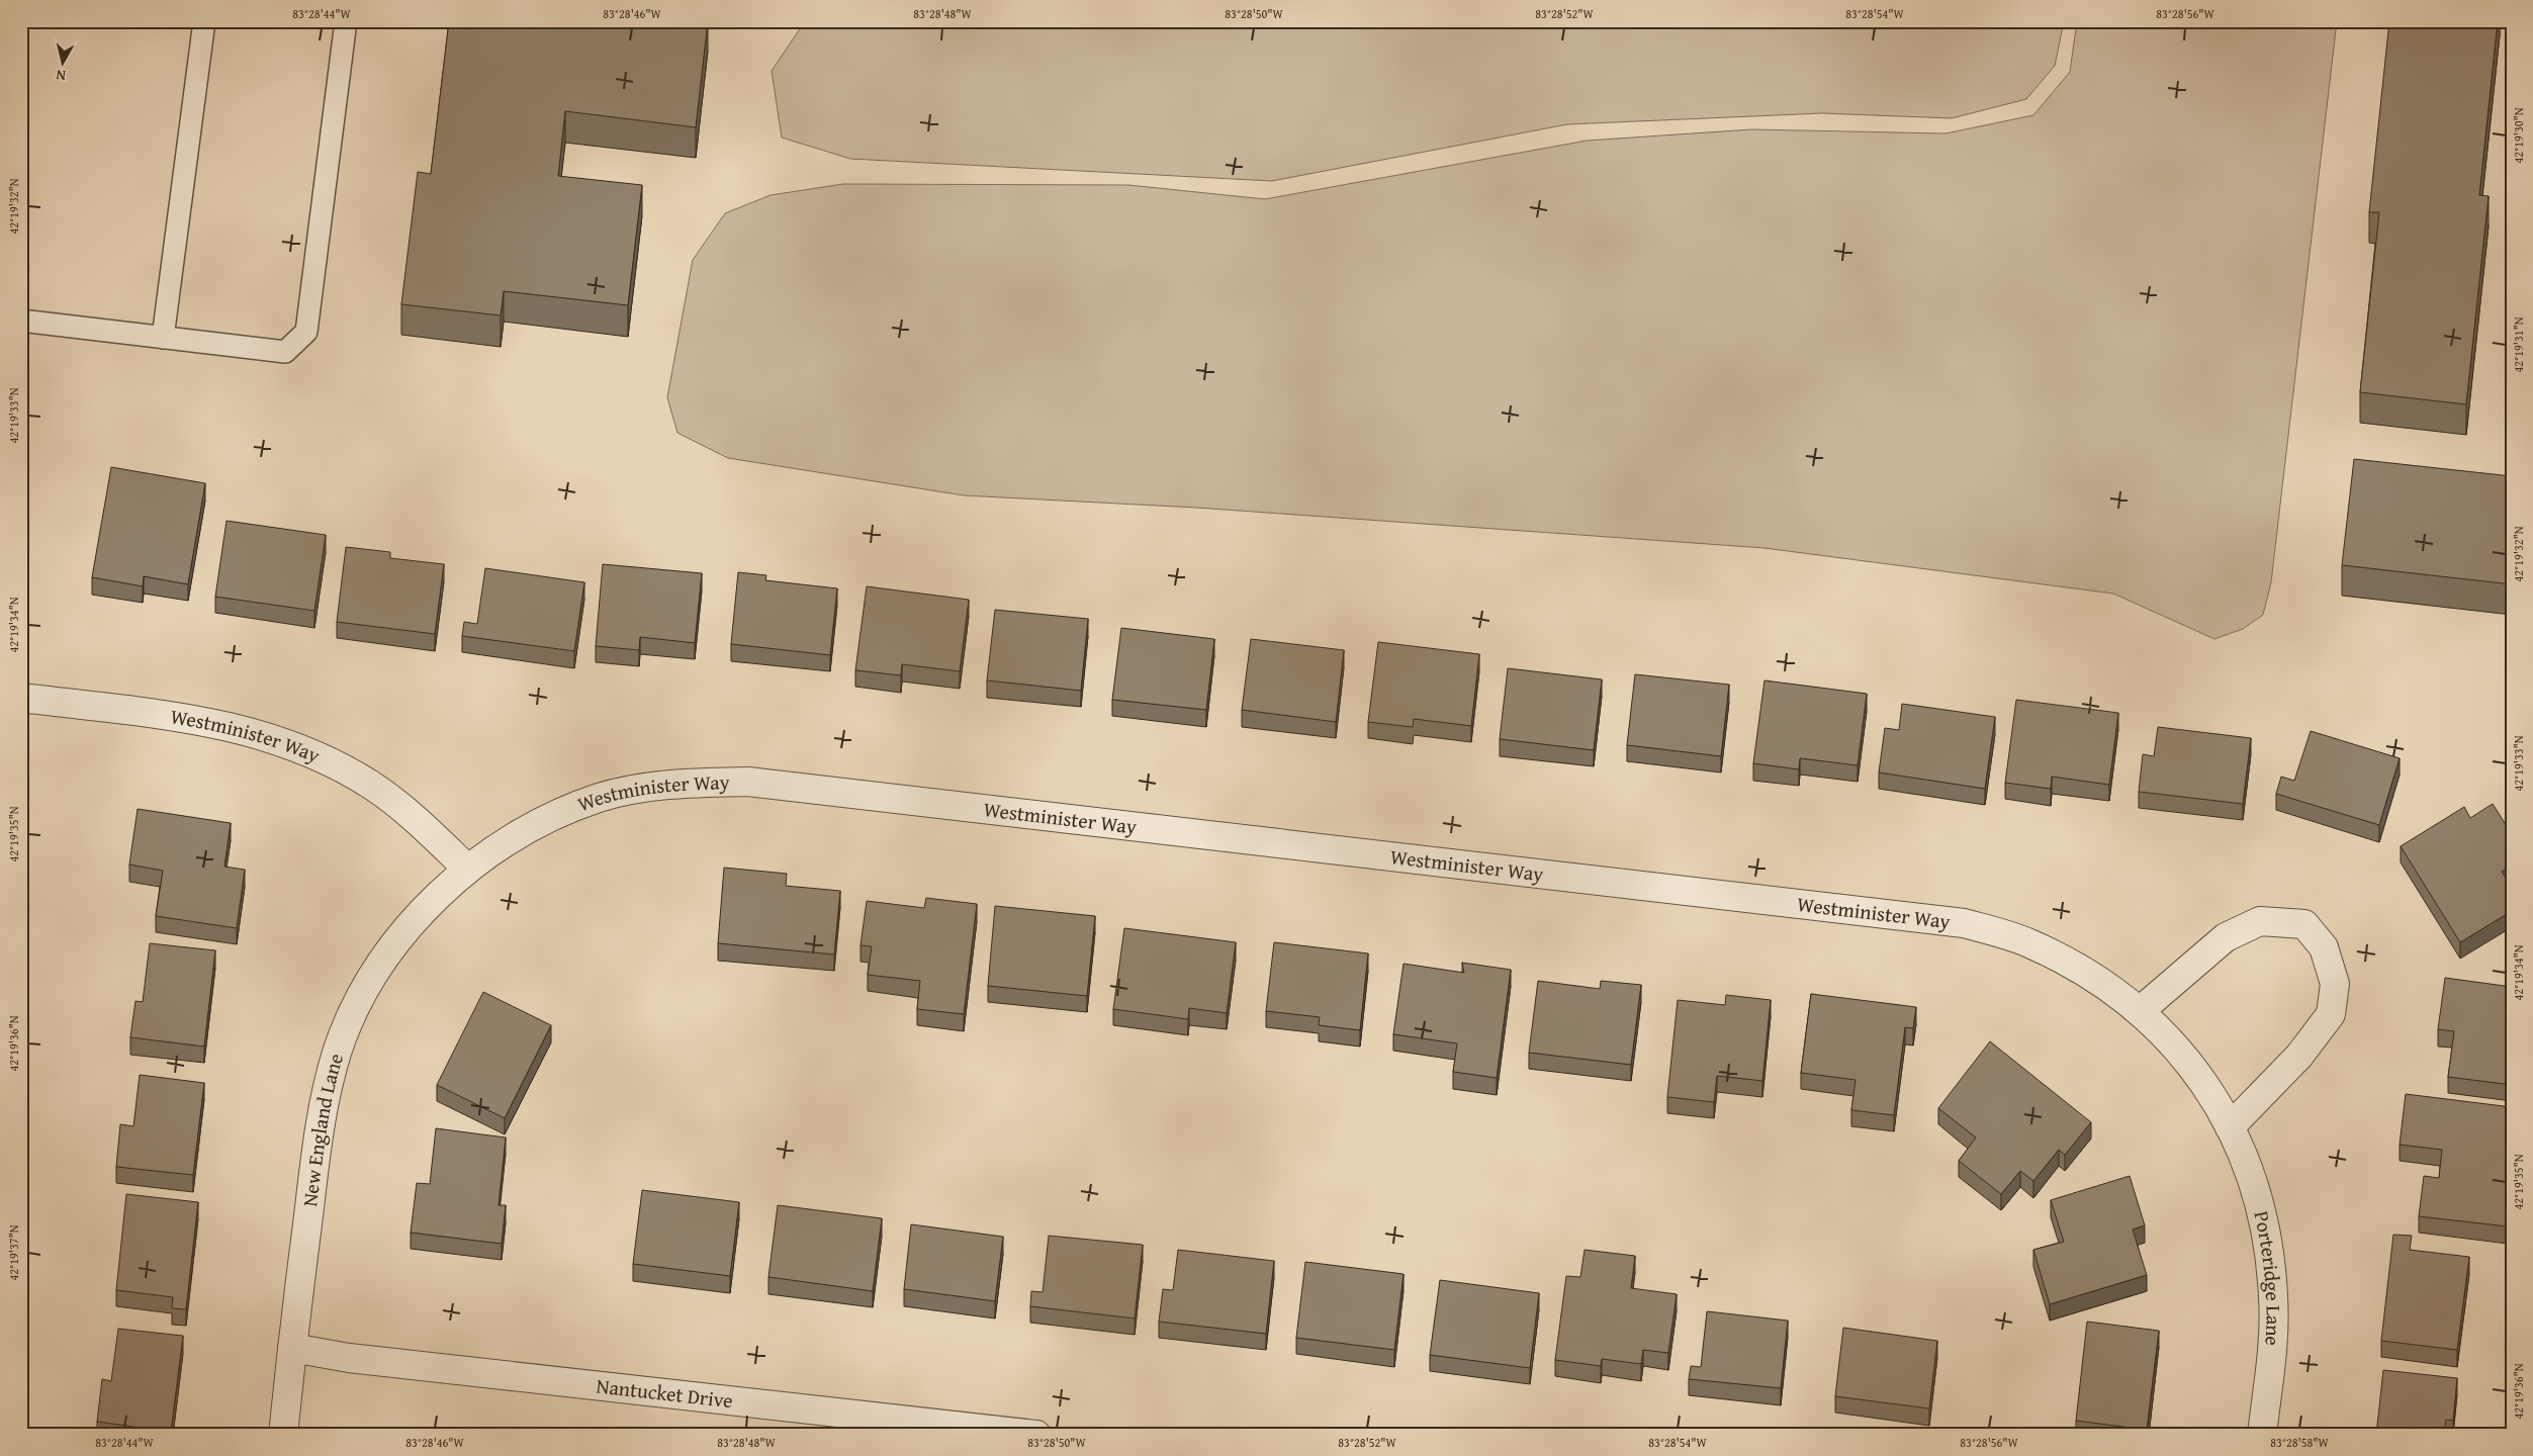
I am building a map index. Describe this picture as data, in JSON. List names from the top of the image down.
{
  "streets": {
    "street": [
      "Westminister Way",
      "New England Lane",
      "Porteridge Lane",
      "Nantucket Drive"
    ]
  },
  "crossings": [
    ["Westminister Way", "New England Lane"],
    ["Westminister Way", "Porteridge Lane"],
    ["New England Lane", "Nantucket Drive"]
  ],
  "north": "bottom",
  "coordinates": [
    "83°28'44\"W",
    "83°28'46\"W",
    "83°28'48\"W",
    "83°28'50\"W",
    "83°28'52\"W",
    "83°28'54\"W",
    "83°28'56\"W",
    "42°19'30\"N",
    "42°19'32\"N",
    "42°19'31\"N",
    "42°19'33\"N",
    "42°19'34\"N",
    "42°19'35\"N",
    "42°19'36\"N",
    "42°19'37\"N",
    "83°28'58\"W"
  ]
}
